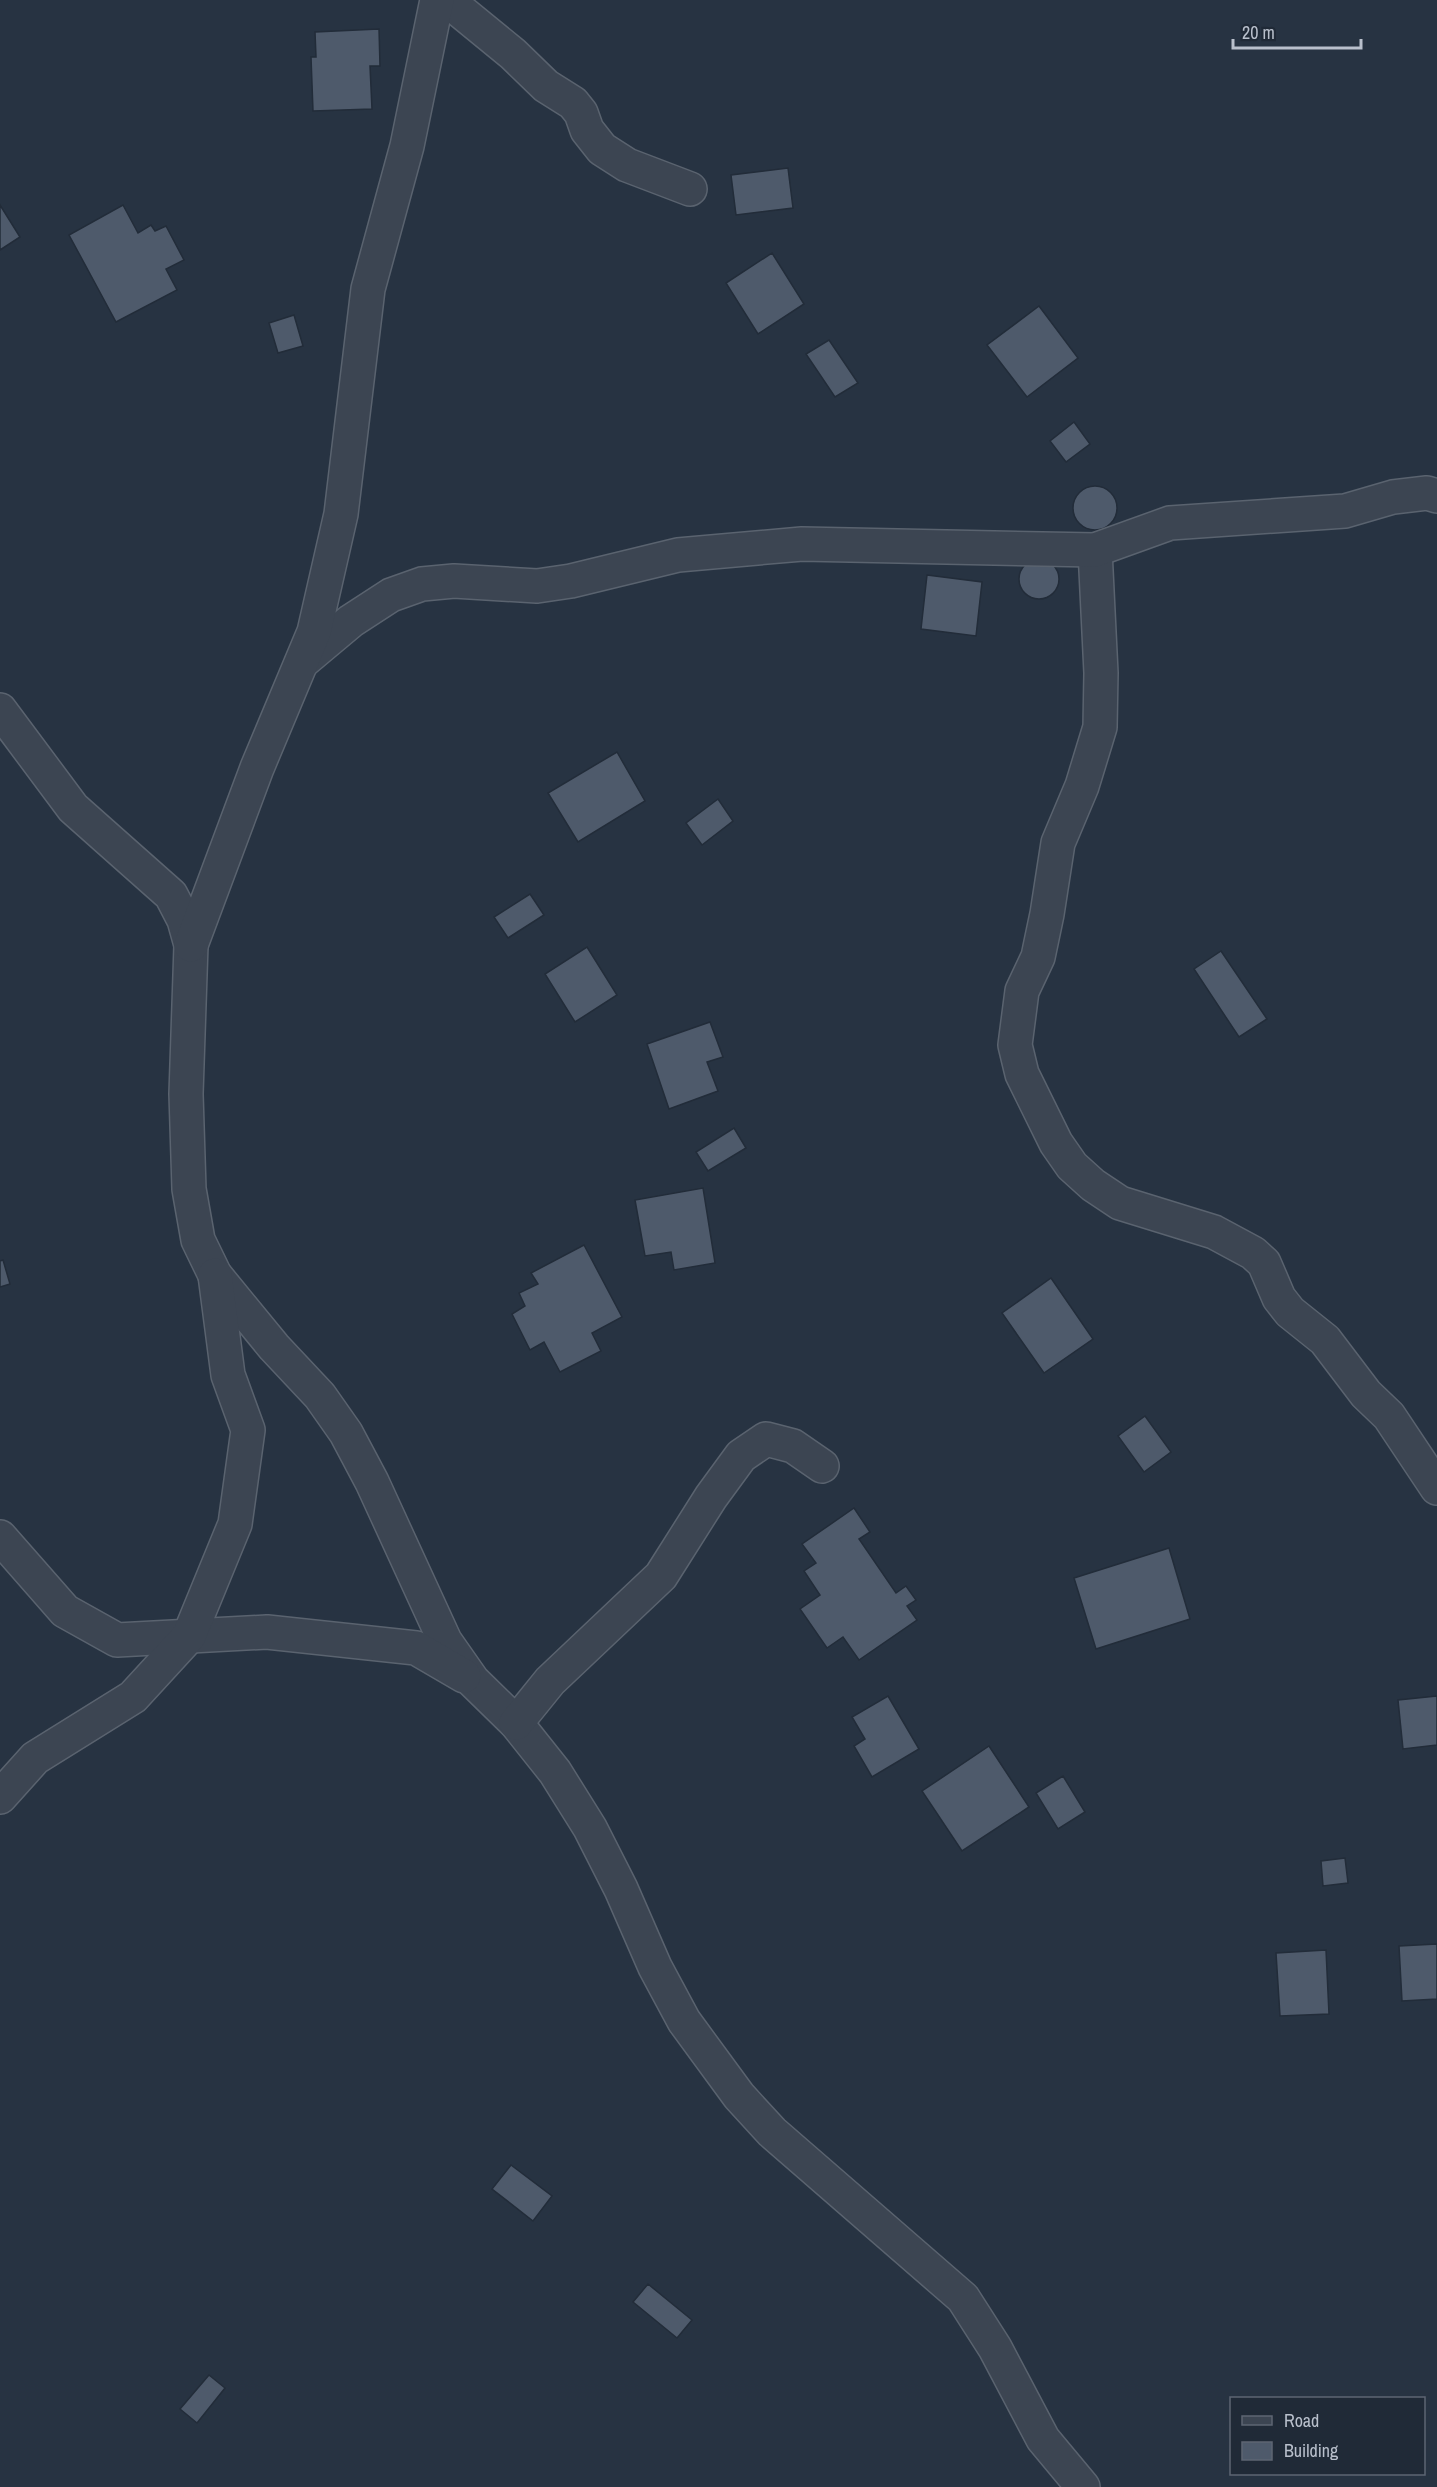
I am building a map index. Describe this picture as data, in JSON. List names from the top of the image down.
{
  "legend": ["Road", "Building"],
  "scale_bar": "20 m"
}
